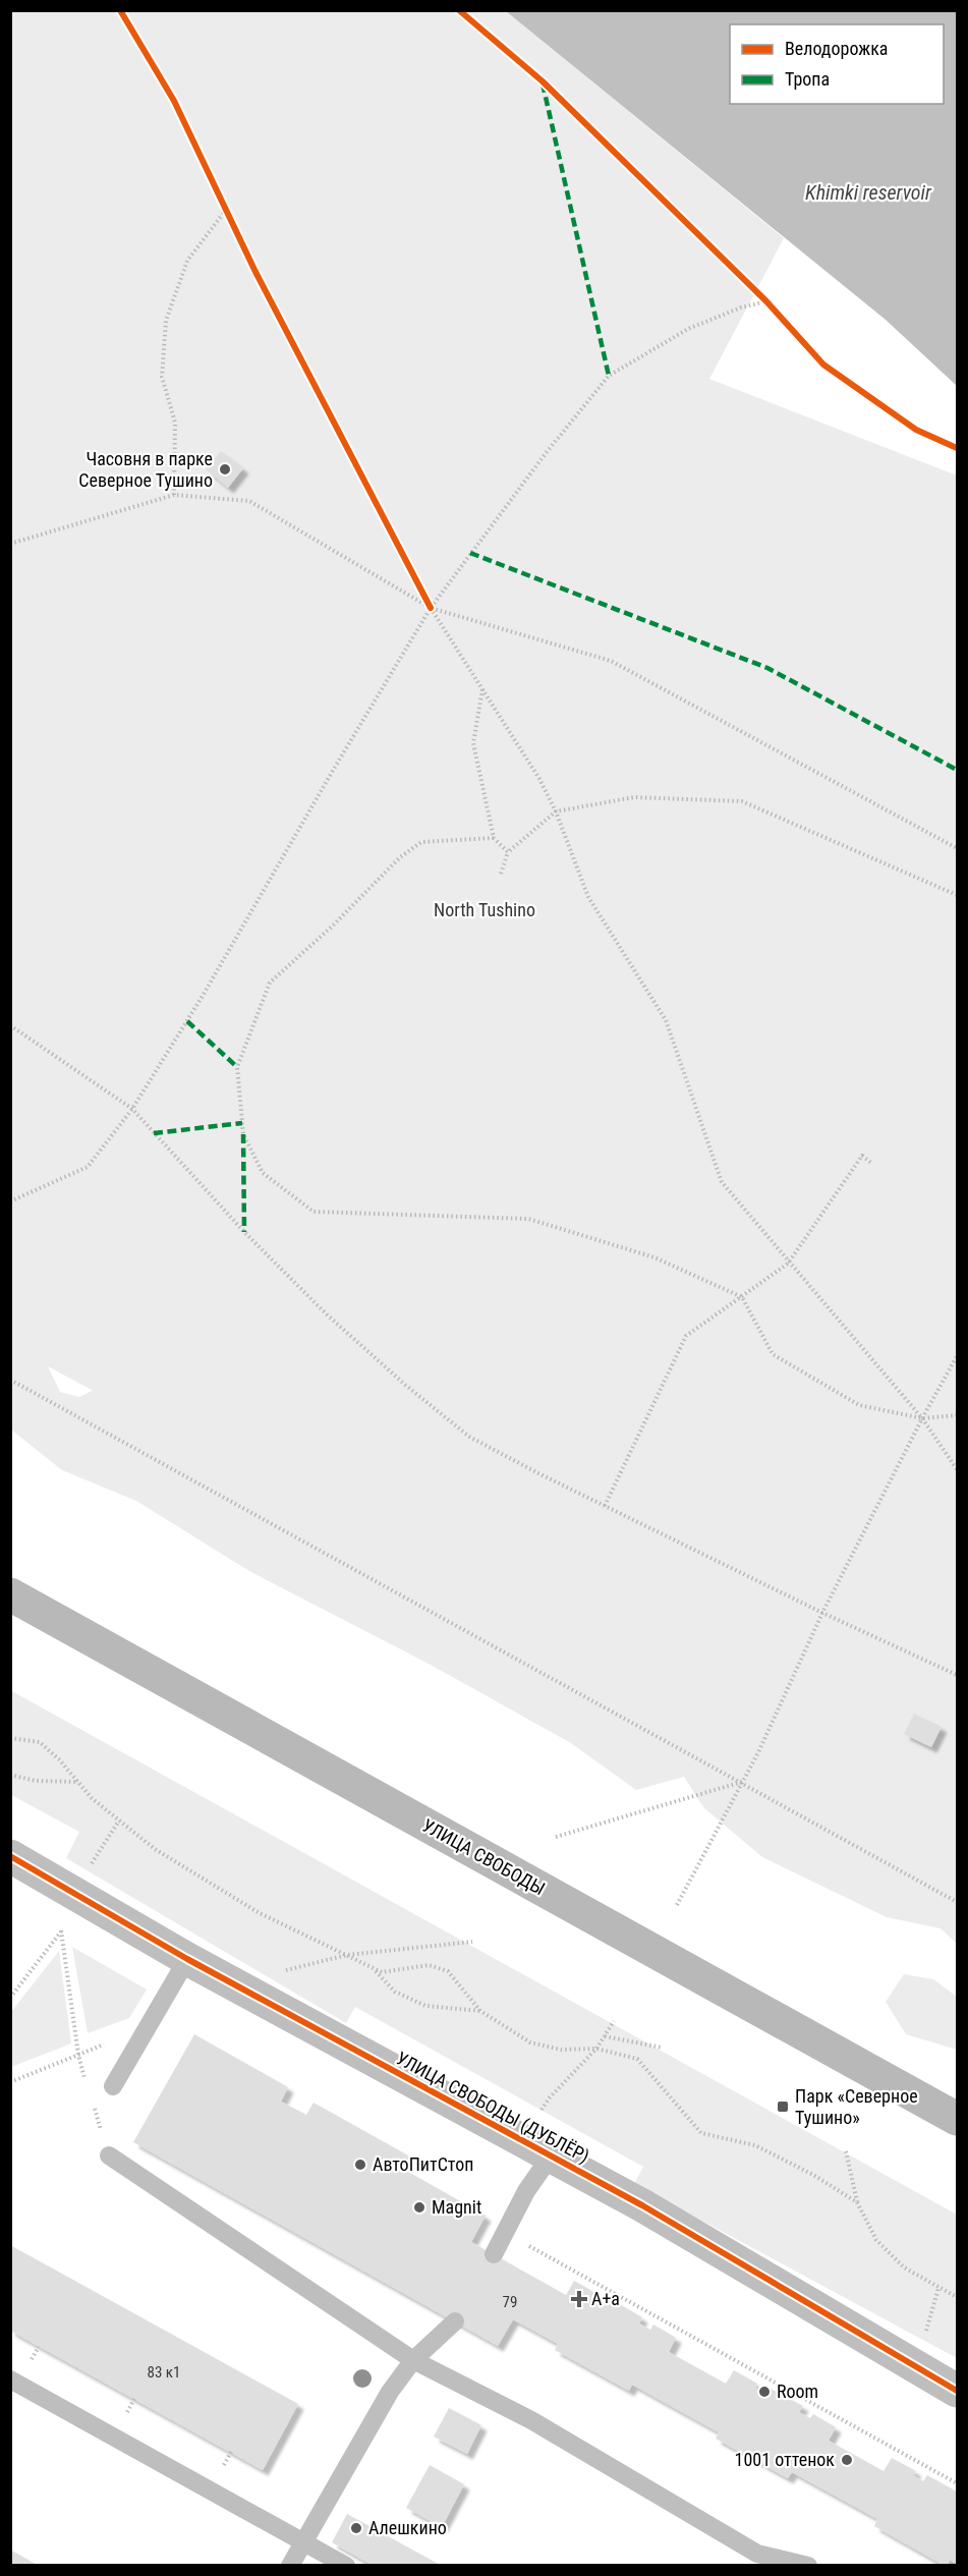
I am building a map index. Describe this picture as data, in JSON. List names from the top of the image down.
{
  "streets": {
    "main road": ["УЛИЦА СВОБОДЫ"],
    "street": ["УЛИЦА СВОБОДЫ (ДУБЛЁР)"]
  },
  "water": ["Khimki reservoir"],
  "parks": ["North Tushino"],
  "places": {
    "other": [
      "Часовня в парке Северное Тушино",
      "АвтоПитСтоп",
      "Magnit",
      "Room",
      "1001 оттенок",
      "Алешкино"
    ],
    "transit": ["Парк «Северное Тушино»"],
    "health": ["А+а"]
  },
  "house_numbers": ["79", "83 к1"],
  "legend": ["Велодорожка", "Тропа"]
}
